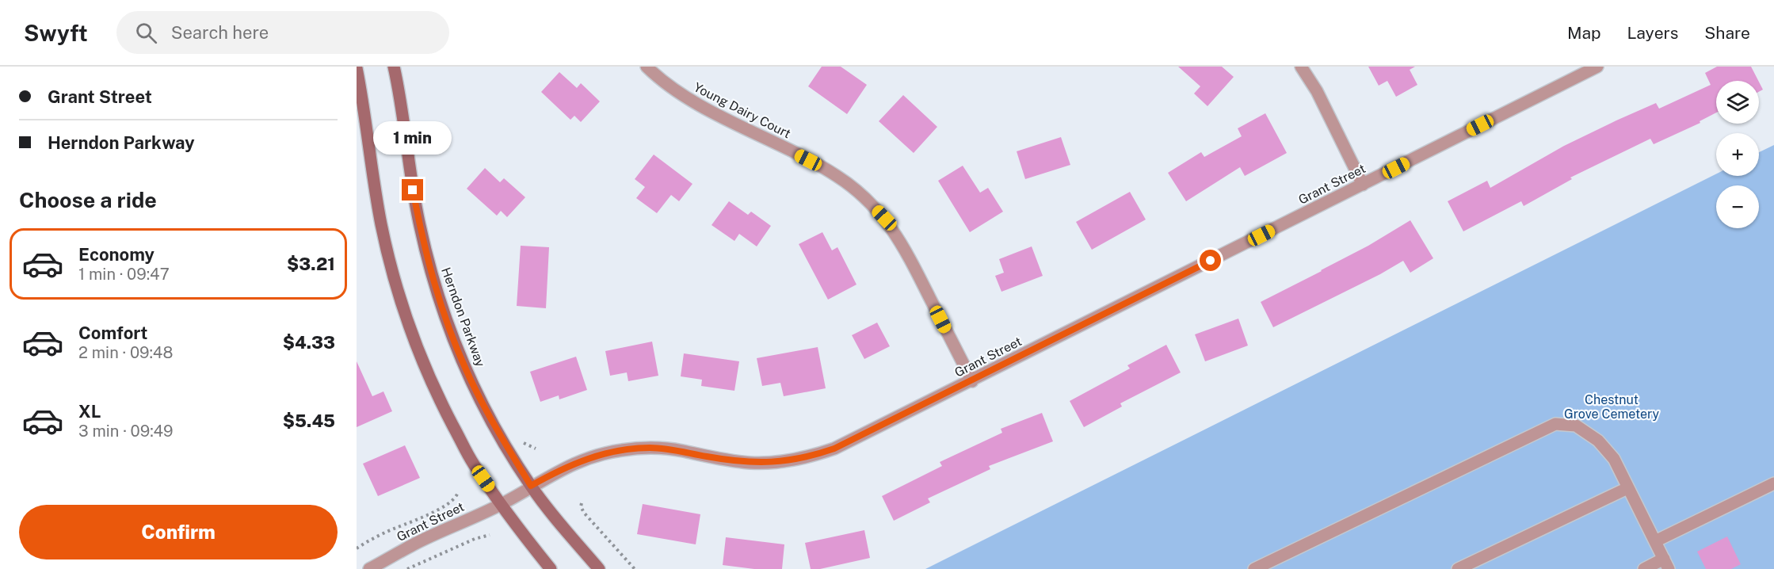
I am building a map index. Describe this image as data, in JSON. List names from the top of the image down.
{
  "streets": {
    "main road": ["Herndon Parkway"],
    "street": ["Young Dairy Court", "Grant Street"]
  },
  "crossings": [
    ["Young Dairy Court", "Grant Street"],
    ["Grant Street", "Herndon Parkway"]
  ],
  "parks": ["Chestnut Grove Cemetery"],
  "page": {
    "header": "Swyft",
    "search": "Search here",
    "nav": ["Map", "Layers", "Share"],
    "banner": ["Grant Street", "Herndon Parkway"],
    "map_buttons": ["+", "−"],
    "bubble": "1 min",
    "heading": "Choose a ride",
    "list": [
      {
        "name": "Economy",
        "note": "1 min · 09:47",
        "value": "$3.21"
      },
      {
        "name": "Comfort",
        "note": "2 min · 09:48",
        "value": "$4.33"
      },
      {
        "name": "XL",
        "note": "3 min · 09:49",
        "value": "$5.45"
      }
    ],
    "buttons": "Confirm"
  }
}
